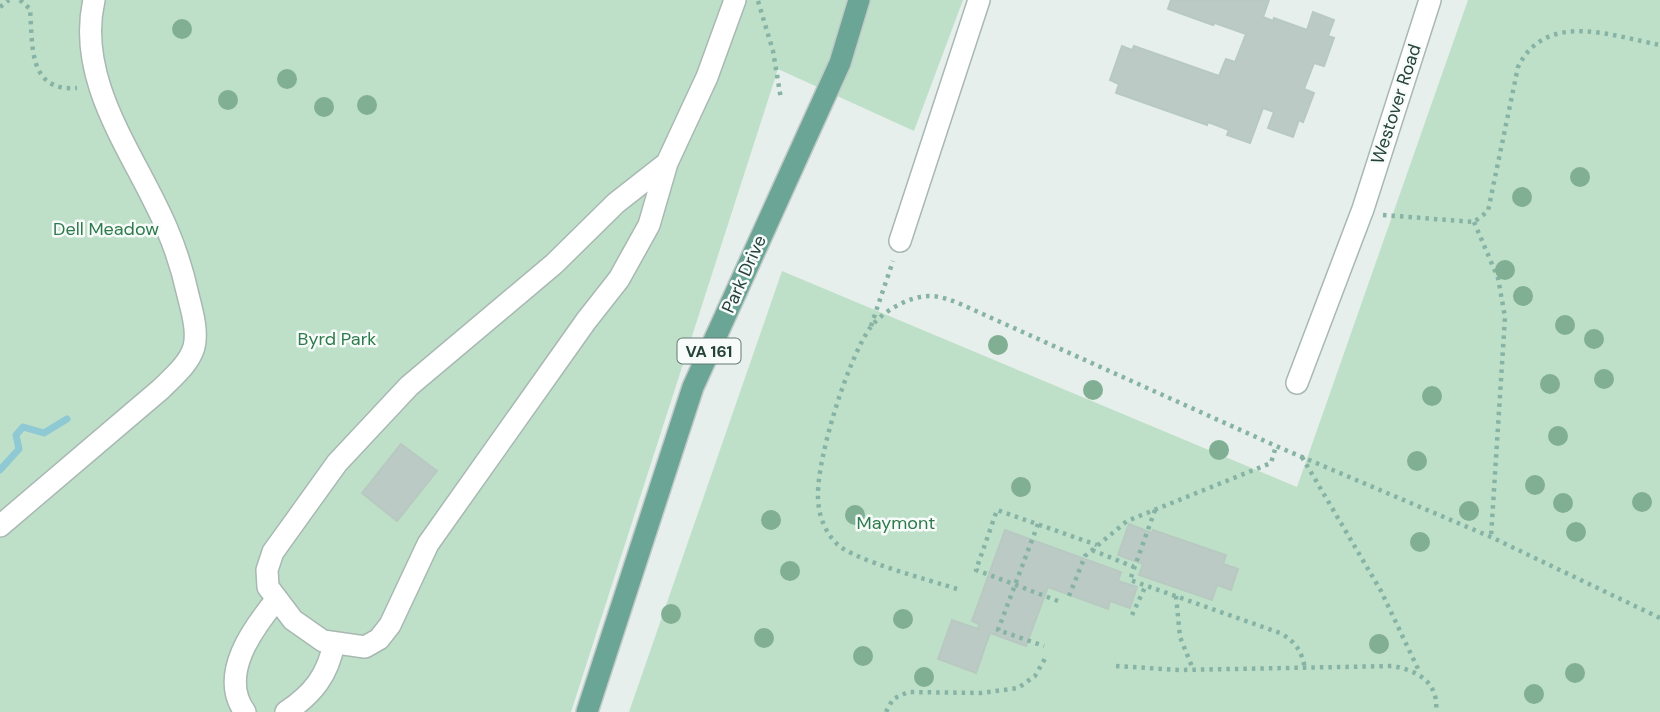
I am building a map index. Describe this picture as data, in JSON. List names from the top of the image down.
{
  "streets": {
    "main road": ["Park Drive", "VA 161"],
    "street": ["Westover Road"]
  },
  "parks": ["Dell Meadow", "Byrd Park", "Maymont"]
}
